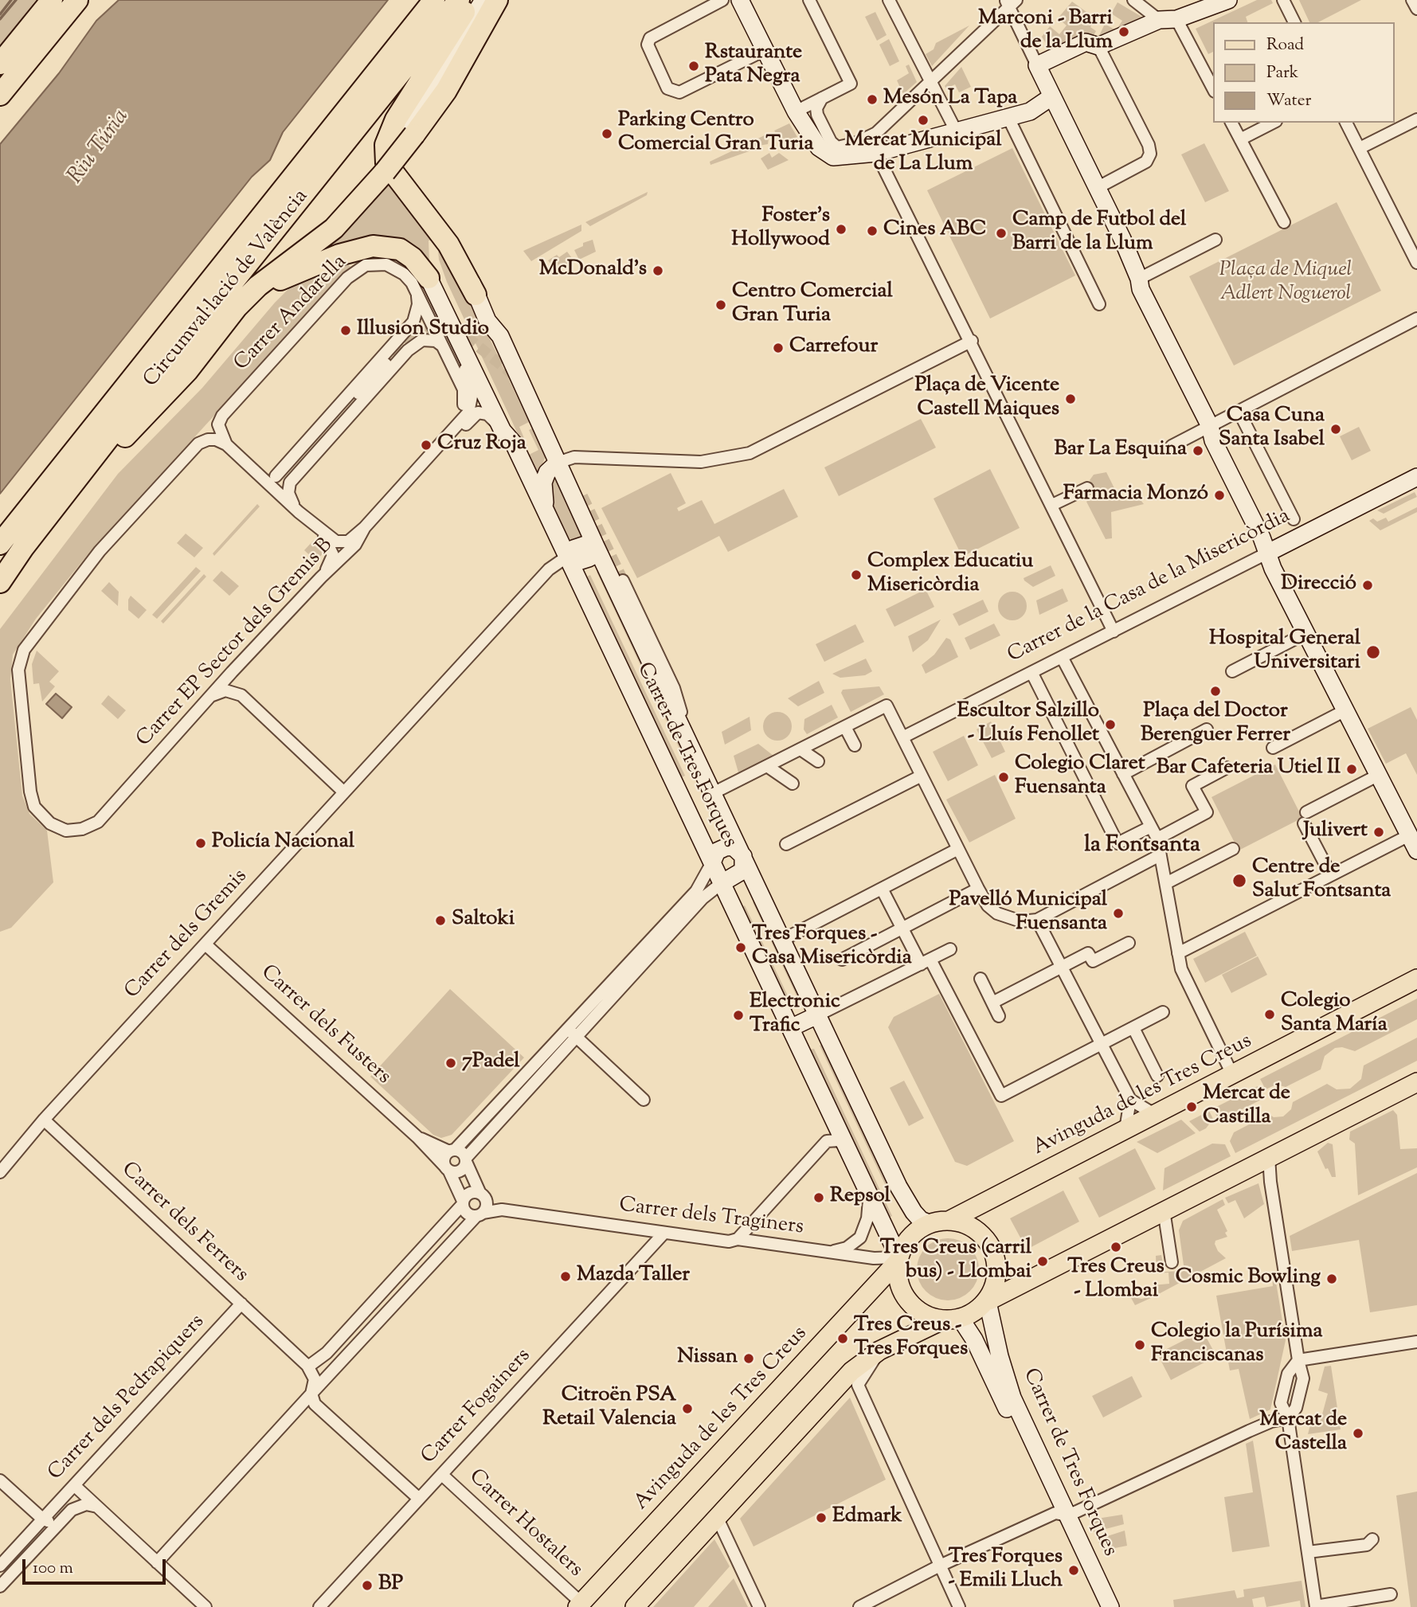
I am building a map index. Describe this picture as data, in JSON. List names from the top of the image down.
{
  "streets": {
    "highway": ["Circumval·lació de València"],
    "main road": ["Carrer de la Casa de la Misericòrdia", "Carrer de Tres Forques", "Avinguda de les Tres Creus"],
    "street": [
      "Carrer Andarella",
      "Carrer EP Sector dels Gremis B",
      "Carrer dels Gremis",
      "Carrer dels Fusters",
      "Carrer dels Traginers",
      "Carrer dels Ferrers",
      "Carrer dels Pedrapiquers",
      "Carrer Fogainers",
      "Carrer Hostalers"
    ]
  },
  "crossings": [
    ["Carrer Andarella", "Carrer EP Sector dels Gremis B"],
    ["Carrer Andarella", "Carrer de Tres Forques"],
    ["Carrer de Tres Forques", "Carrer dels Gremis"],
    ["Carrer de Tres Forques", "Avinguda de les Tres Creus"],
    ["Carrer de Tres Forques", "Carrer dels Traginers"],
    ["Carrer dels Gremis", "Carrer dels Fusters"],
    ["Carrer dels Gremis", "Carrer dels Ferrers"],
    ["Carrer dels Fusters", "Carrer dels Traginers"],
    ["Avinguda de les Tres Creus", "Carrer dels Traginers"],
    ["Avinguda de les Tres Creus", "Carrer Hostalers"],
    ["Carrer dels Traginers", "Carrer Fogainers"],
    ["Carrer dels Ferrers", "Carrer dels Pedrapiquers"],
    ["Carrer Fogainers", "Carrer Hostalers"]
  ],
  "districts": ["la Fontsanta"],
  "water": ["Riu Túria"],
  "parks": ["Plaça de Miquel Adlert Noguerol"],
  "places": [
    "Marconi - Barri de la Llum",
    "Rstaurante Pata Negra",
    "Mesón La Tapa",
    "Mercat Municipal de La Llum",
    "Parking Centro Comercial Gran Turia",
    "Foster's Hollywood",
    "Cines ABC",
    "Camp de Futbol del Barri de la Llum",
    "McDonald's",
    "Centro Comercial Gran Turia",
    "Illusion Studio",
    "Carrefour",
    "Plaça de Vicente Castell Maiques",
    "Casa Cuna Santa Isabel",
    "Cruz Roja",
    "Bar La Esquina",
    "Farmacia Monzó",
    "Complex Educatiu Misericòrdia",
    "Direcció",
    "Hospital General Universitari",
    "Plaça del Doctor Berenguer Ferrer",
    "Escultor Salzillo - Lluís Fenollet",
    "Bar Cafeteria Utiel II",
    "Colegio Claret Fuensanta",
    "Julivert",
    "Policía Nacional",
    "Centre de Salut Fontsanta",
    "Pavelló Municipal Fuensanta",
    "Saltoki",
    "Tres Forques - Casa Misericòrdia",
    "Colegio Santa María",
    "Electronic Trafic",
    "7Padel",
    "Mercat de Castilla",
    "Repsol",
    "Tres Creus - Llombai",
    "Tres Creus (carril bus) - Llombai",
    "Mazda Taller",
    "Cosmic Bowling",
    "Tres Creus - Tres Forques",
    "Colegio la Purísima Franciscanas",
    "Nissan",
    "Citroën PSA Retail Valencia",
    "Mercat de Castella",
    "Edmark",
    "Tres Forques - Emili Lluch",
    "BP"
  ],
  "legend": ["Road", "Park", "Water"],
  "scale_bar": "100 m"
}
